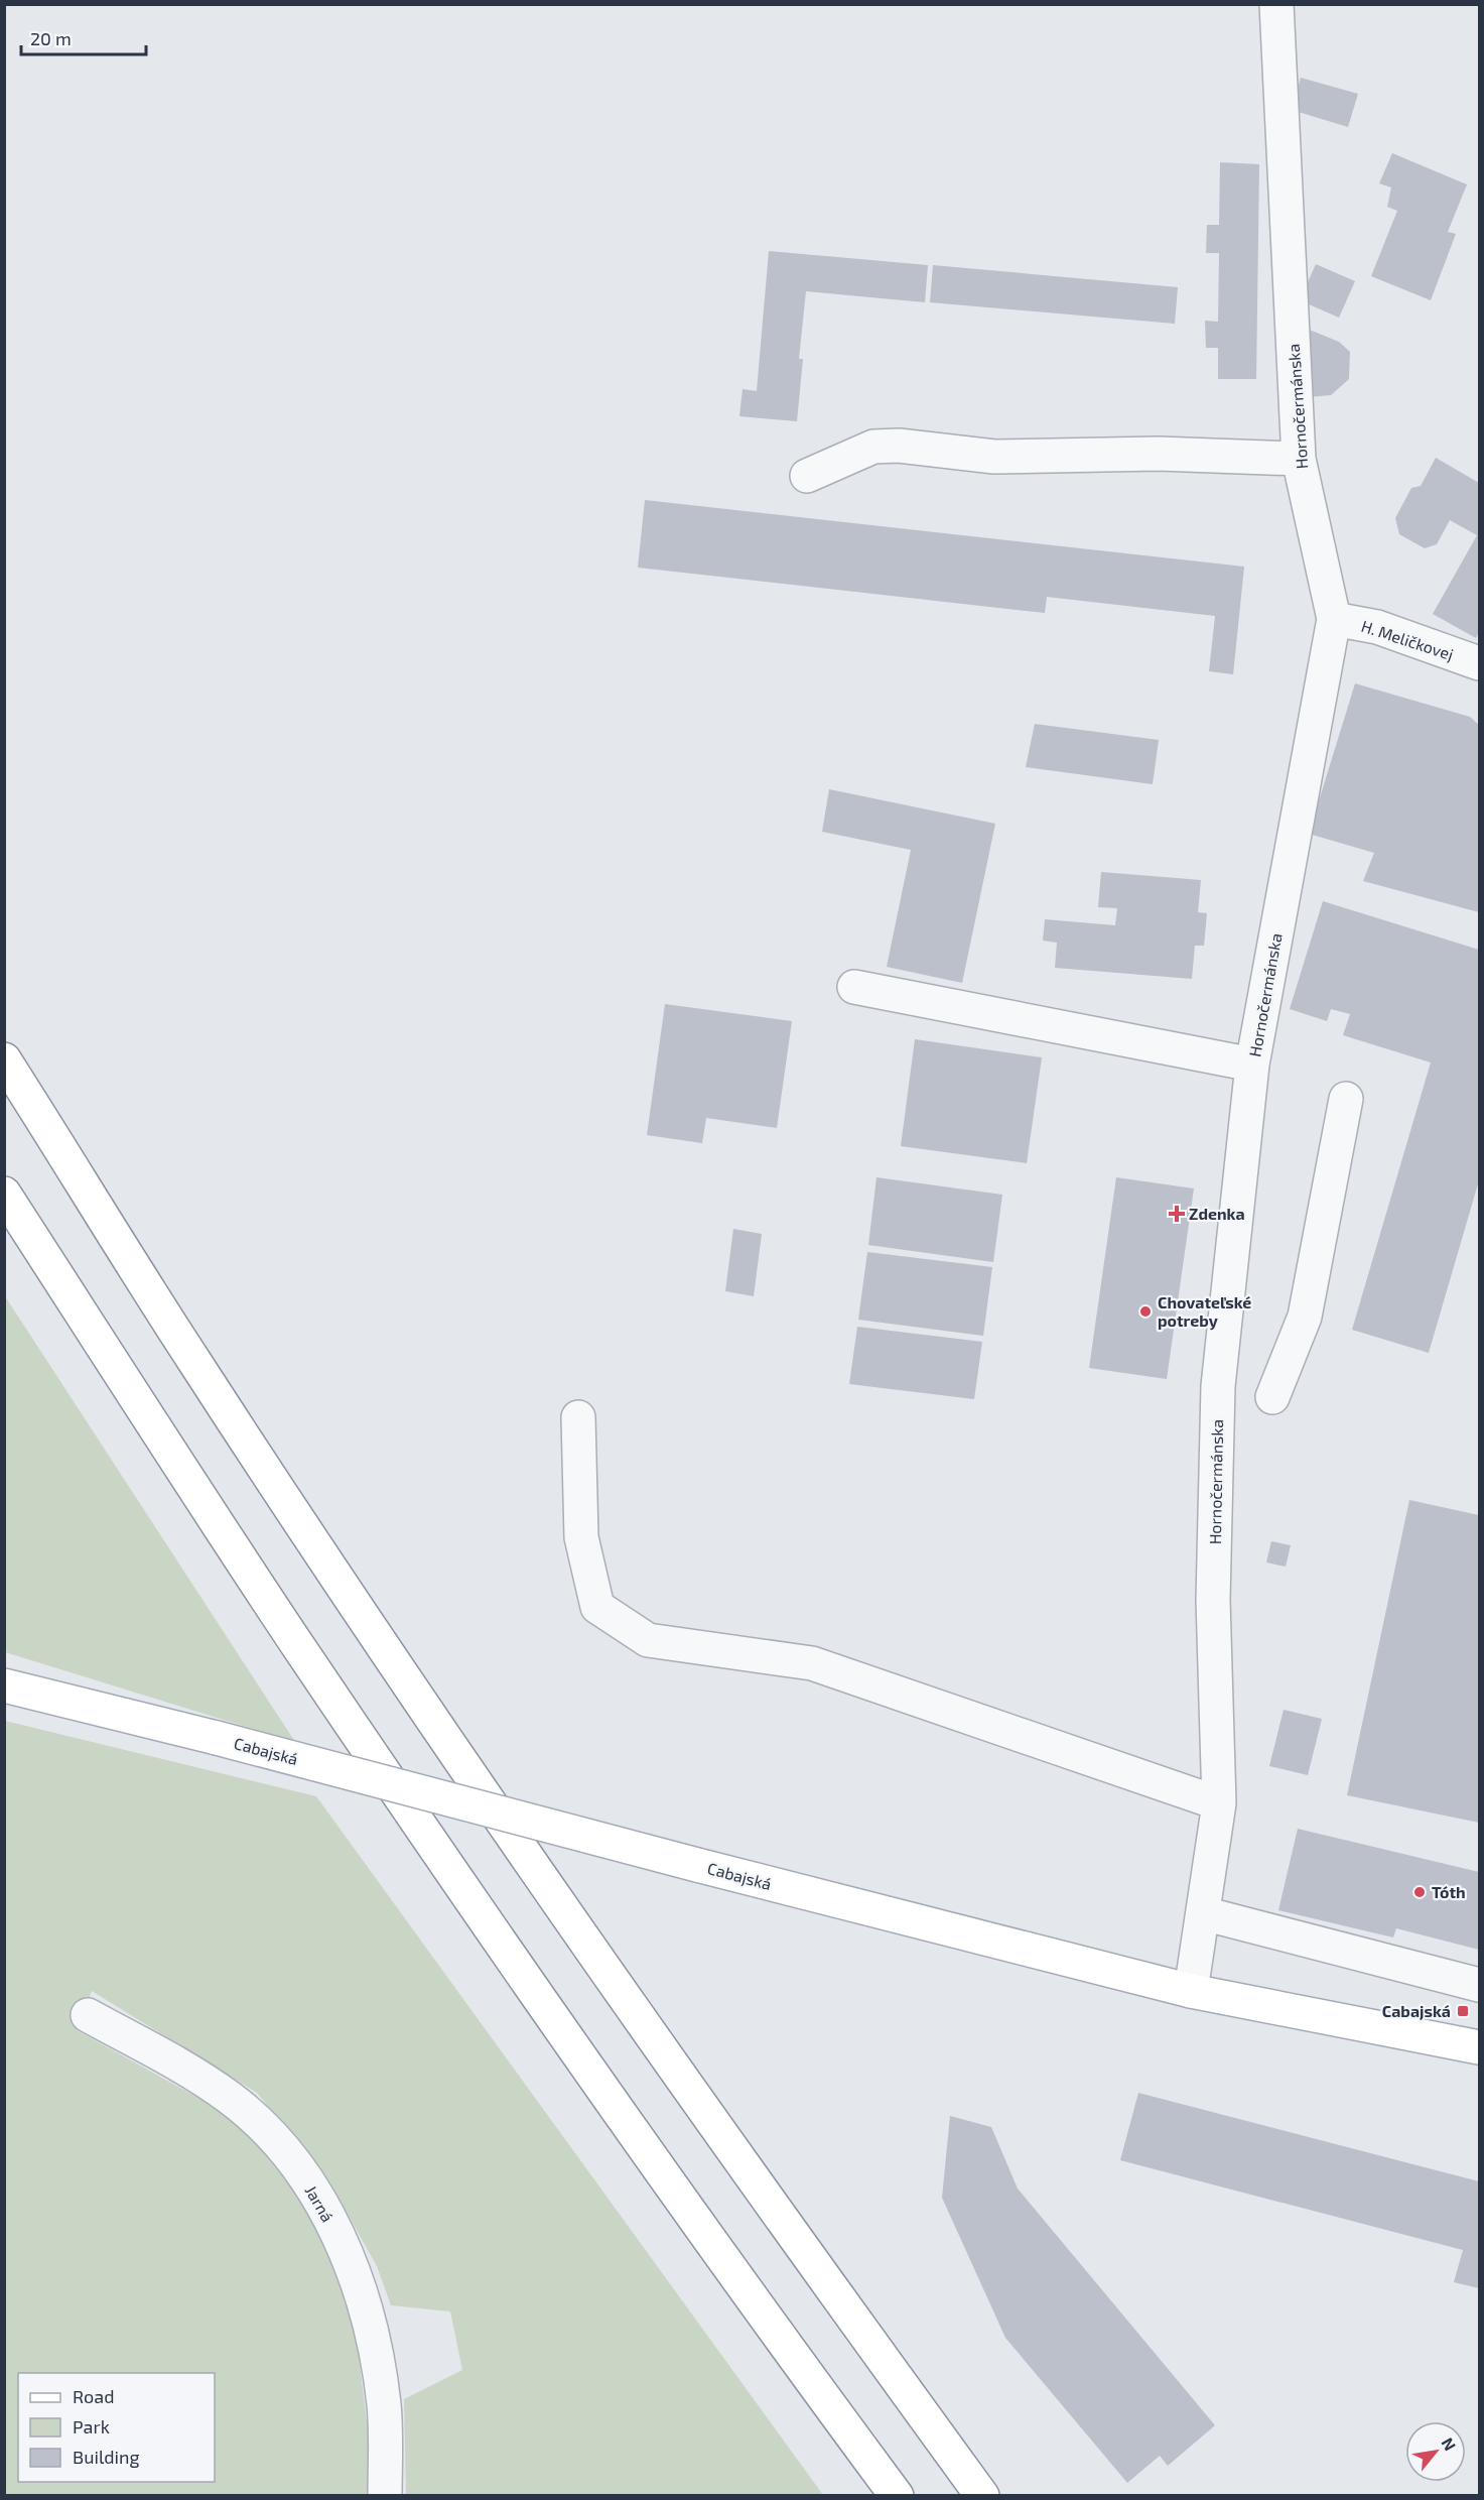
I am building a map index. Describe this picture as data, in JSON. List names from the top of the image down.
{
  "streets": {
    "main road": ["Cabajská"],
    "street": ["Hornočermánska", "H. Meličkovej", "Jarná"]
  },
  "crossings": [
    ["Hornočermánska", "H. Meličkovej"],
    ["Hornočermánska", "Cabajská"]
  ],
  "places": {
    "health": ["Zdenka"],
    "other": ["Chovateľské potreby", "Tóth"],
    "transit": ["Cabajská"]
  },
  "legend": ["Road", "Park", "Building"],
  "scale_bar": "20 m",
  "north": "top right"
}
